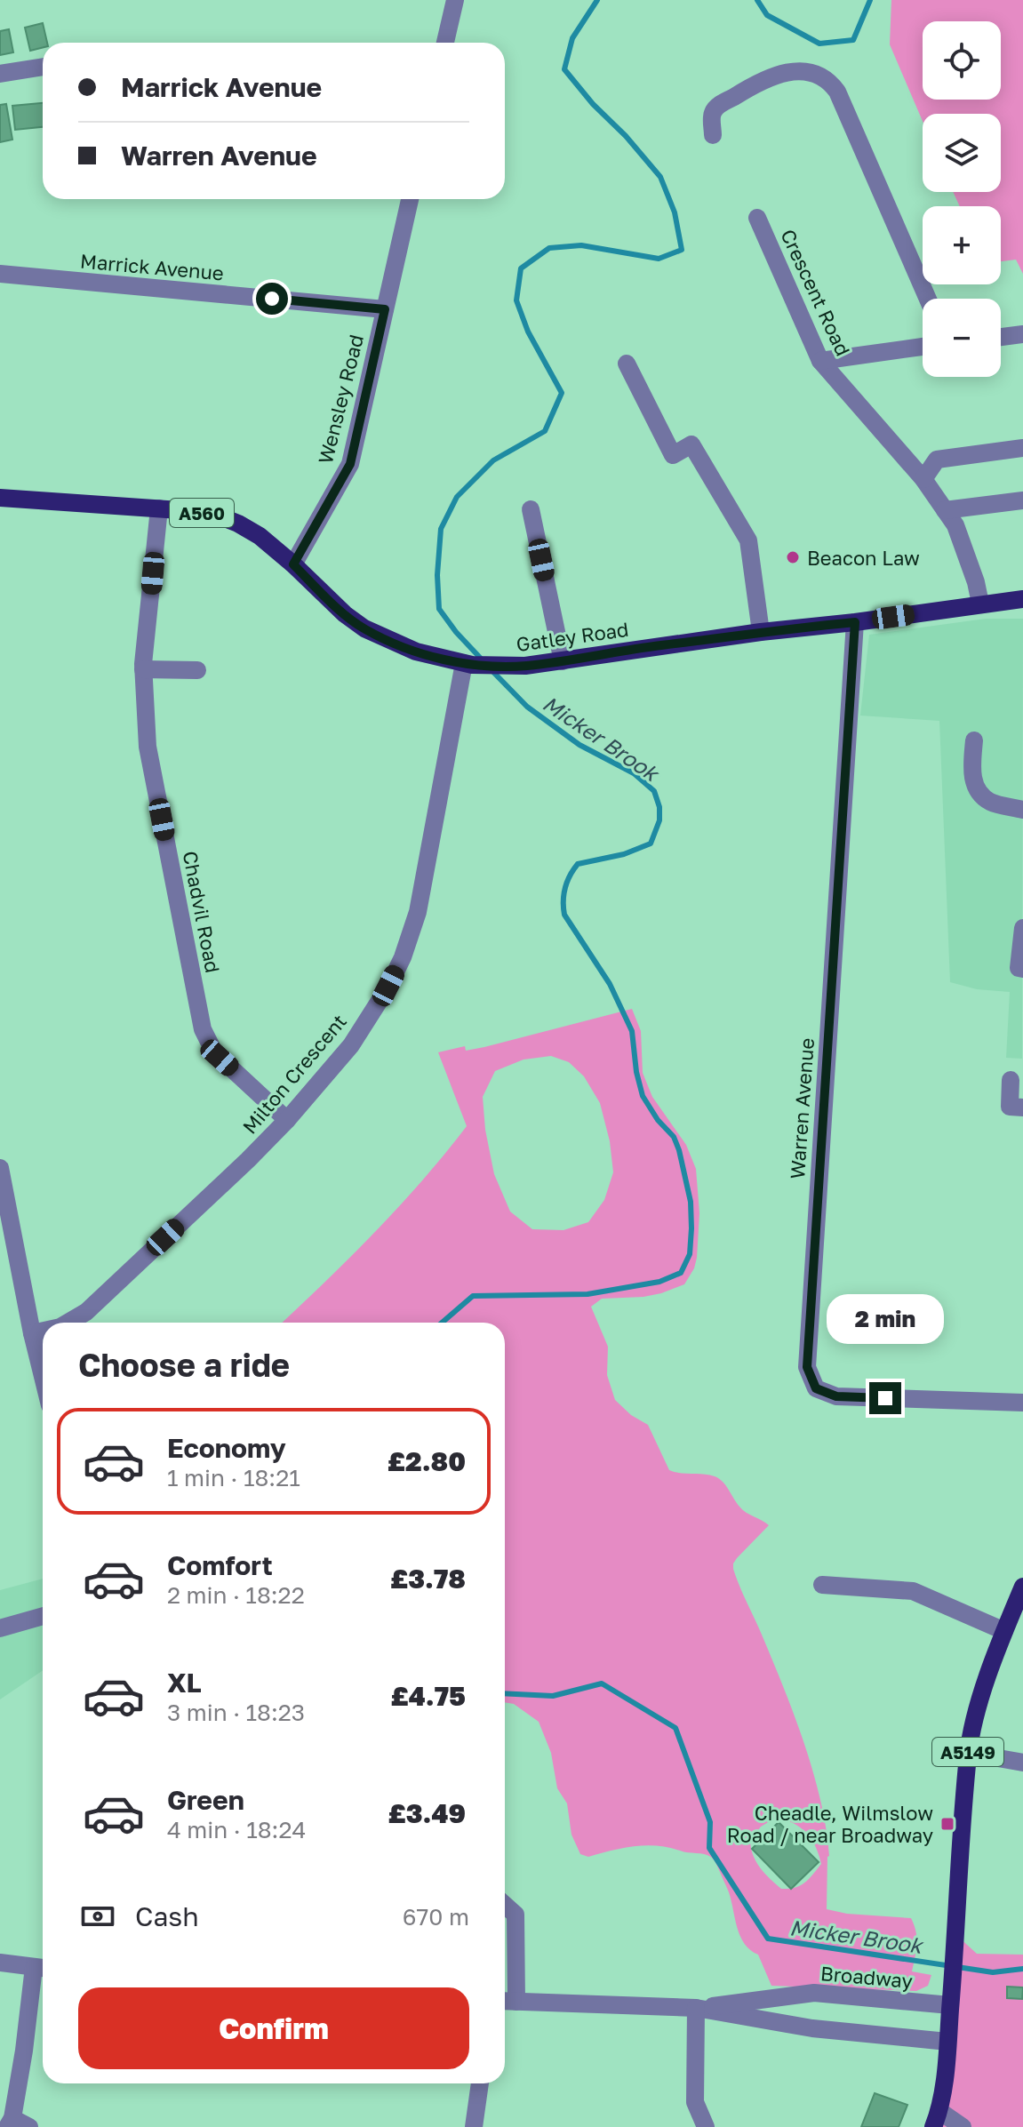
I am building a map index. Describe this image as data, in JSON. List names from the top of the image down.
{
  "streets": {
    "main road": ["A560", "Gatley Road", "A5149"],
    "street": [
      "Marrick Avenue",
      "Crescent Road",
      "Wensley Road",
      "Chadvil Road",
      "Milton Crescent",
      "Warren Avenue",
      "Broadway"
    ]
  },
  "crossings": [
    ["Marrick Avenue", "Wensley Road"],
    ["Crescent Road", "Gatley Road"],
    ["Wensley Road", "Gatley Road"],
    ["Gatley Road", "Chadvil Road"],
    ["Gatley Road", "Milton Crescent"],
    ["Gatley Road", "Warren Avenue"],
    ["Chadvil Road", "Milton Crescent"],
    ["A5149", "Broadway"]
  ],
  "water": ["Micker Brook"],
  "places": {
    "other": ["Beacon Law"],
    "transit": ["Cheadle, Wilmslow Road / near Broadway"]
  },
  "page": {
    "map_buttons": ["+", "−"],
    "banner": ["Marrick Avenue", "Warren Avenue"],
    "bubble": "2 min",
    "heading": "Choose a ride",
    "list": [
      {
        "name": "Economy",
        "note": "1 min · 18:21",
        "value": "£2.80"
      },
      {
        "name": "Comfort",
        "note": "2 min · 18:22",
        "value": "£3.78"
      },
      {
        "name": "XL",
        "note": "3 min · 18:23",
        "value": "£4.75"
      },
      {
        "name": "Green",
        "note": "4 min · 18:24",
        "value": "£3.49"
      }
    ],
    "pay": ["Cash", "670 m"],
    "buttons": "Confirm"
  }
}
